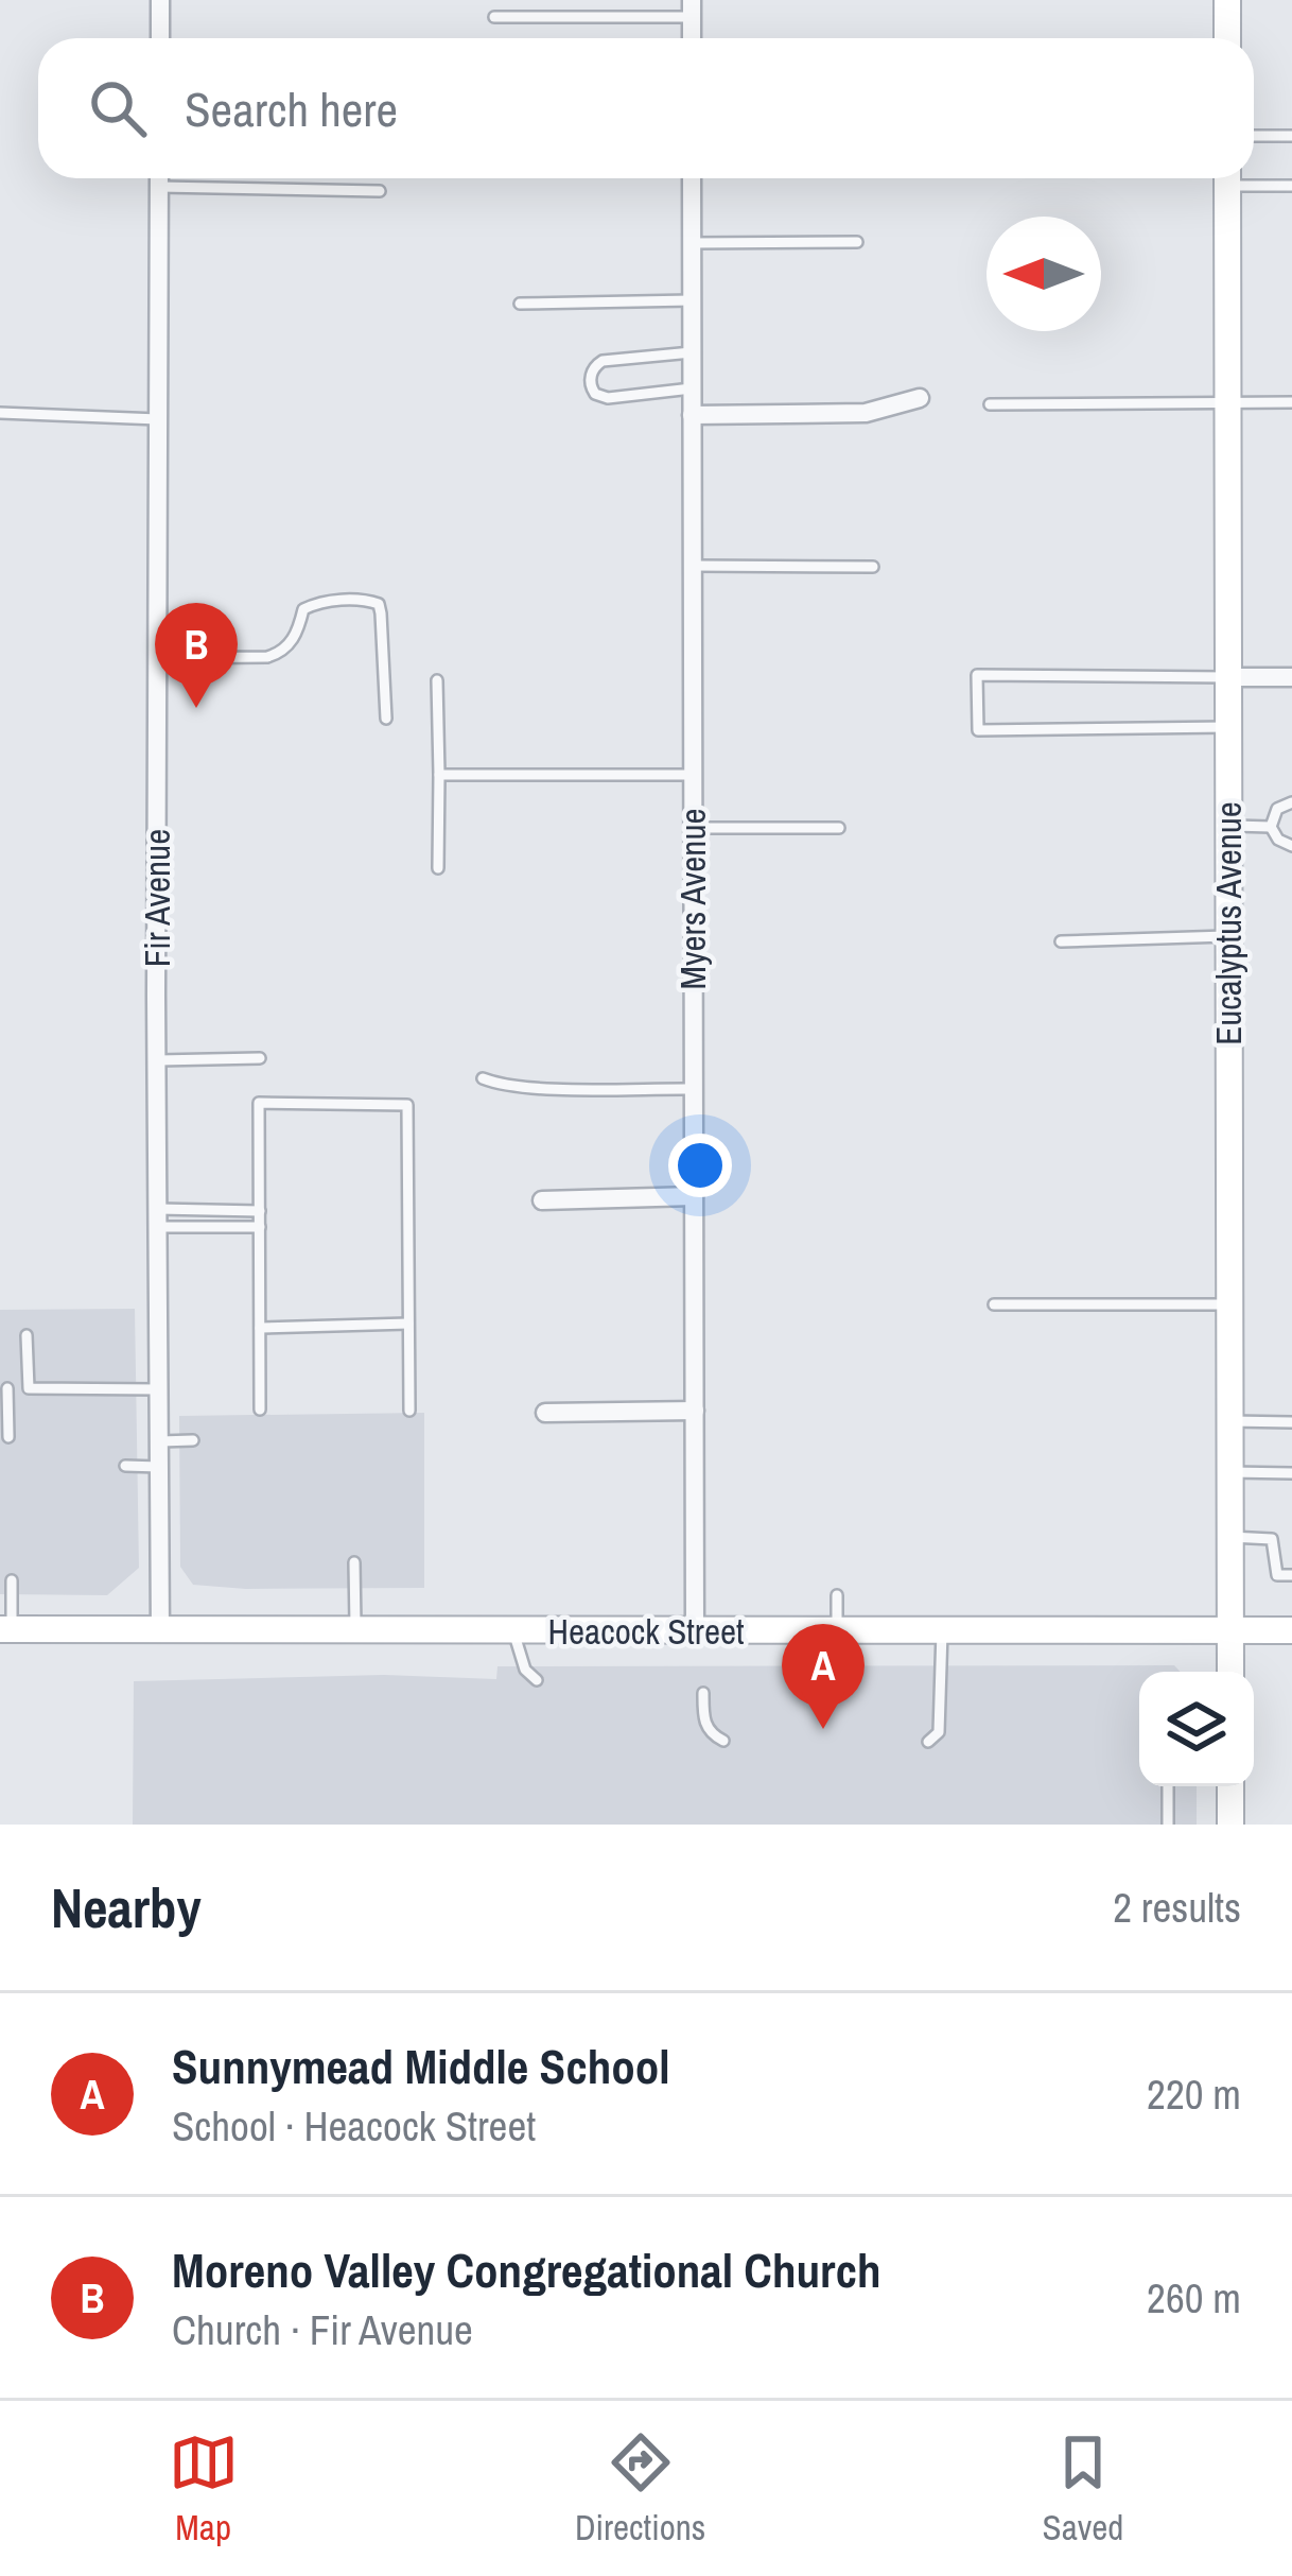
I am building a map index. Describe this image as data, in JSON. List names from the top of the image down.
{
  "streets": {
    "street": [
      "Fir Avenue",
      "Myers Avenue",
      "Eucalyptus Avenue",
      "Heacock Street"
    ]
  },
  "crossings": [
    ["Fir Avenue", "Heacock Street"],
    ["Myers Avenue", "Heacock Street"],
    ["Eucalyptus Avenue", "Heacock Street"]
  ],
  "north": "left",
  "page": {
    "search": "Search here",
    "pins": ["B", "A"],
    "heading": ["Nearby", "2 results"],
    "list": [
      {
        "mark": "A",
        "name": "Sunnymead Middle School",
        "note": "School · Heacock Street",
        "value": "220 m"
      },
      {
        "mark": "B",
        "name": "Moreno Valley Congregational Church",
        "note": "Church · Fir Avenue",
        "value": "260 m"
      }
    ],
    "nav": ["Map", "Directions", "Saved"]
  }
}
